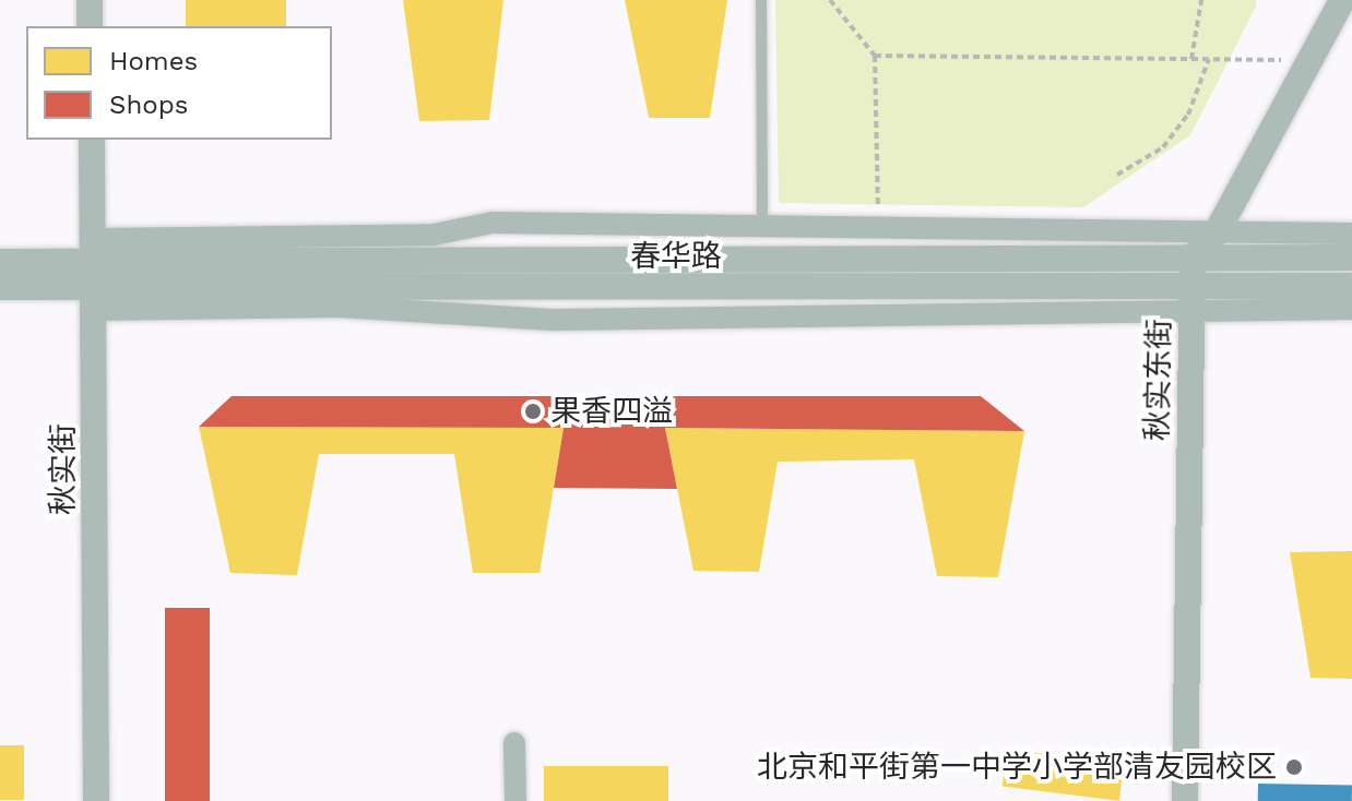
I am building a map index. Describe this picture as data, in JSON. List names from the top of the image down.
{
  "streets": {
    "street": ["春华路", "秋实东街", "秋实街"]
  },
  "crossings": [
    ["春华路", "秋实东街"],
    ["春华路", "秋实街"]
  ],
  "places": ["果香四溢", "北京和平街第一中学小学部清友园校区"],
  "legend": ["Homes", "Shops"]
}
